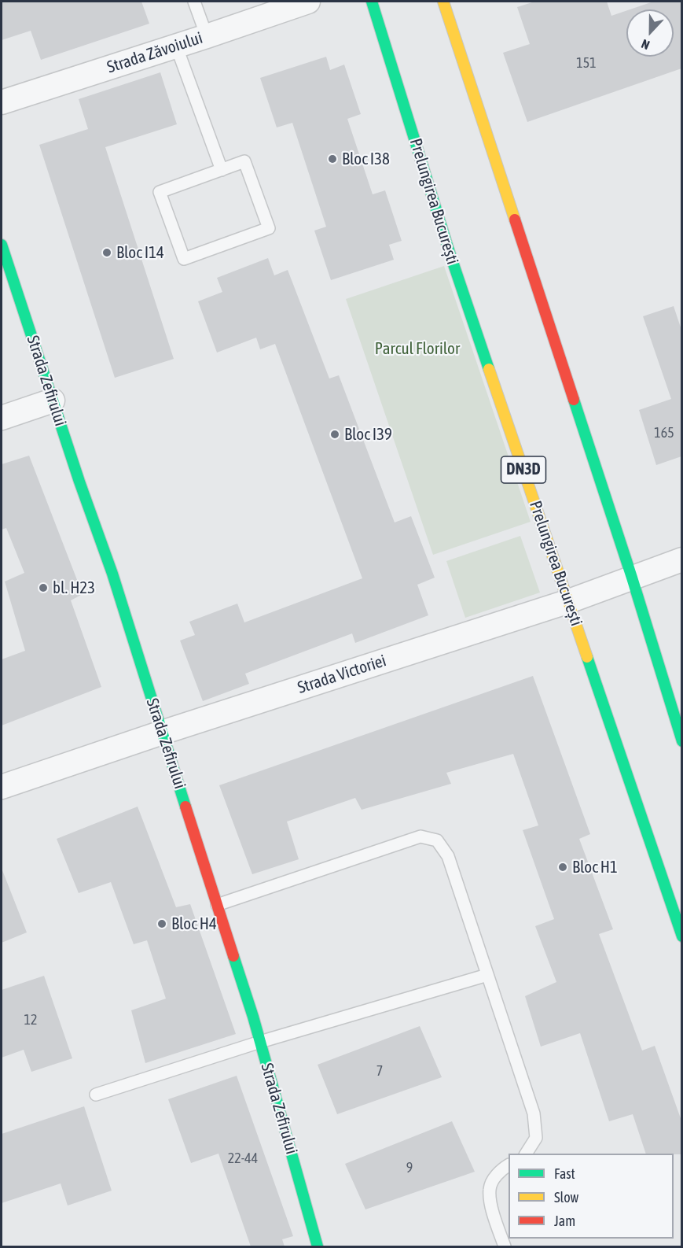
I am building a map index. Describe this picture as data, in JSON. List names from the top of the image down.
{
  "streets": {
    "main road": ["Prelungirea București", "Strada Zefirului", "DN3D"],
    "street": ["Strada Zăvoiului", "Strada Victoriei"]
  },
  "crossings": [
    ["Prelungirea București", "Strada Victoriei"],
    ["Strada Zefirului", "Strada Victoriei"]
  ],
  "parks": ["Parcul Florilor"],
  "places": [
    "Bloc I38",
    "Bloc I14",
    "Bloc I39",
    "bl. H23",
    "Bloc H1",
    "Bloc H4"
  ],
  "house_numbers": [
    "151",
    "165",
    "12",
    "7",
    "22-44",
    "9"
  ],
  "legend": ["Fast", "Slow", "Jam"],
  "north": "bottom"
}
